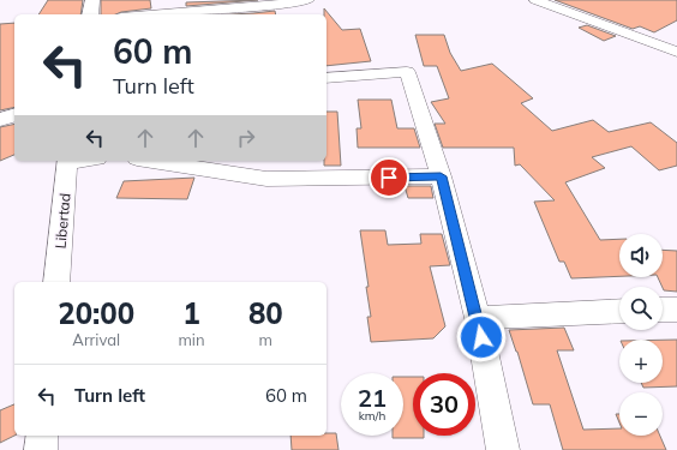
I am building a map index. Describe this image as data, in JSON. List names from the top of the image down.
{
  "streets": {
    "street": ["Libertad"]
  },
  "page": {
    "turn": ["60 m", "Turn left"],
    "map_buttons": ["+", "−"],
    "eta": [
      "20:00",
      "Arrival",
      "1",
      "min",
      "80",
      "m"
    ],
    "list": [
      {
        "name": "Turn left",
        "value": "60 m"
      }
    ],
    "speed": "21 km/h",
    "limit": "30"
  }
}
